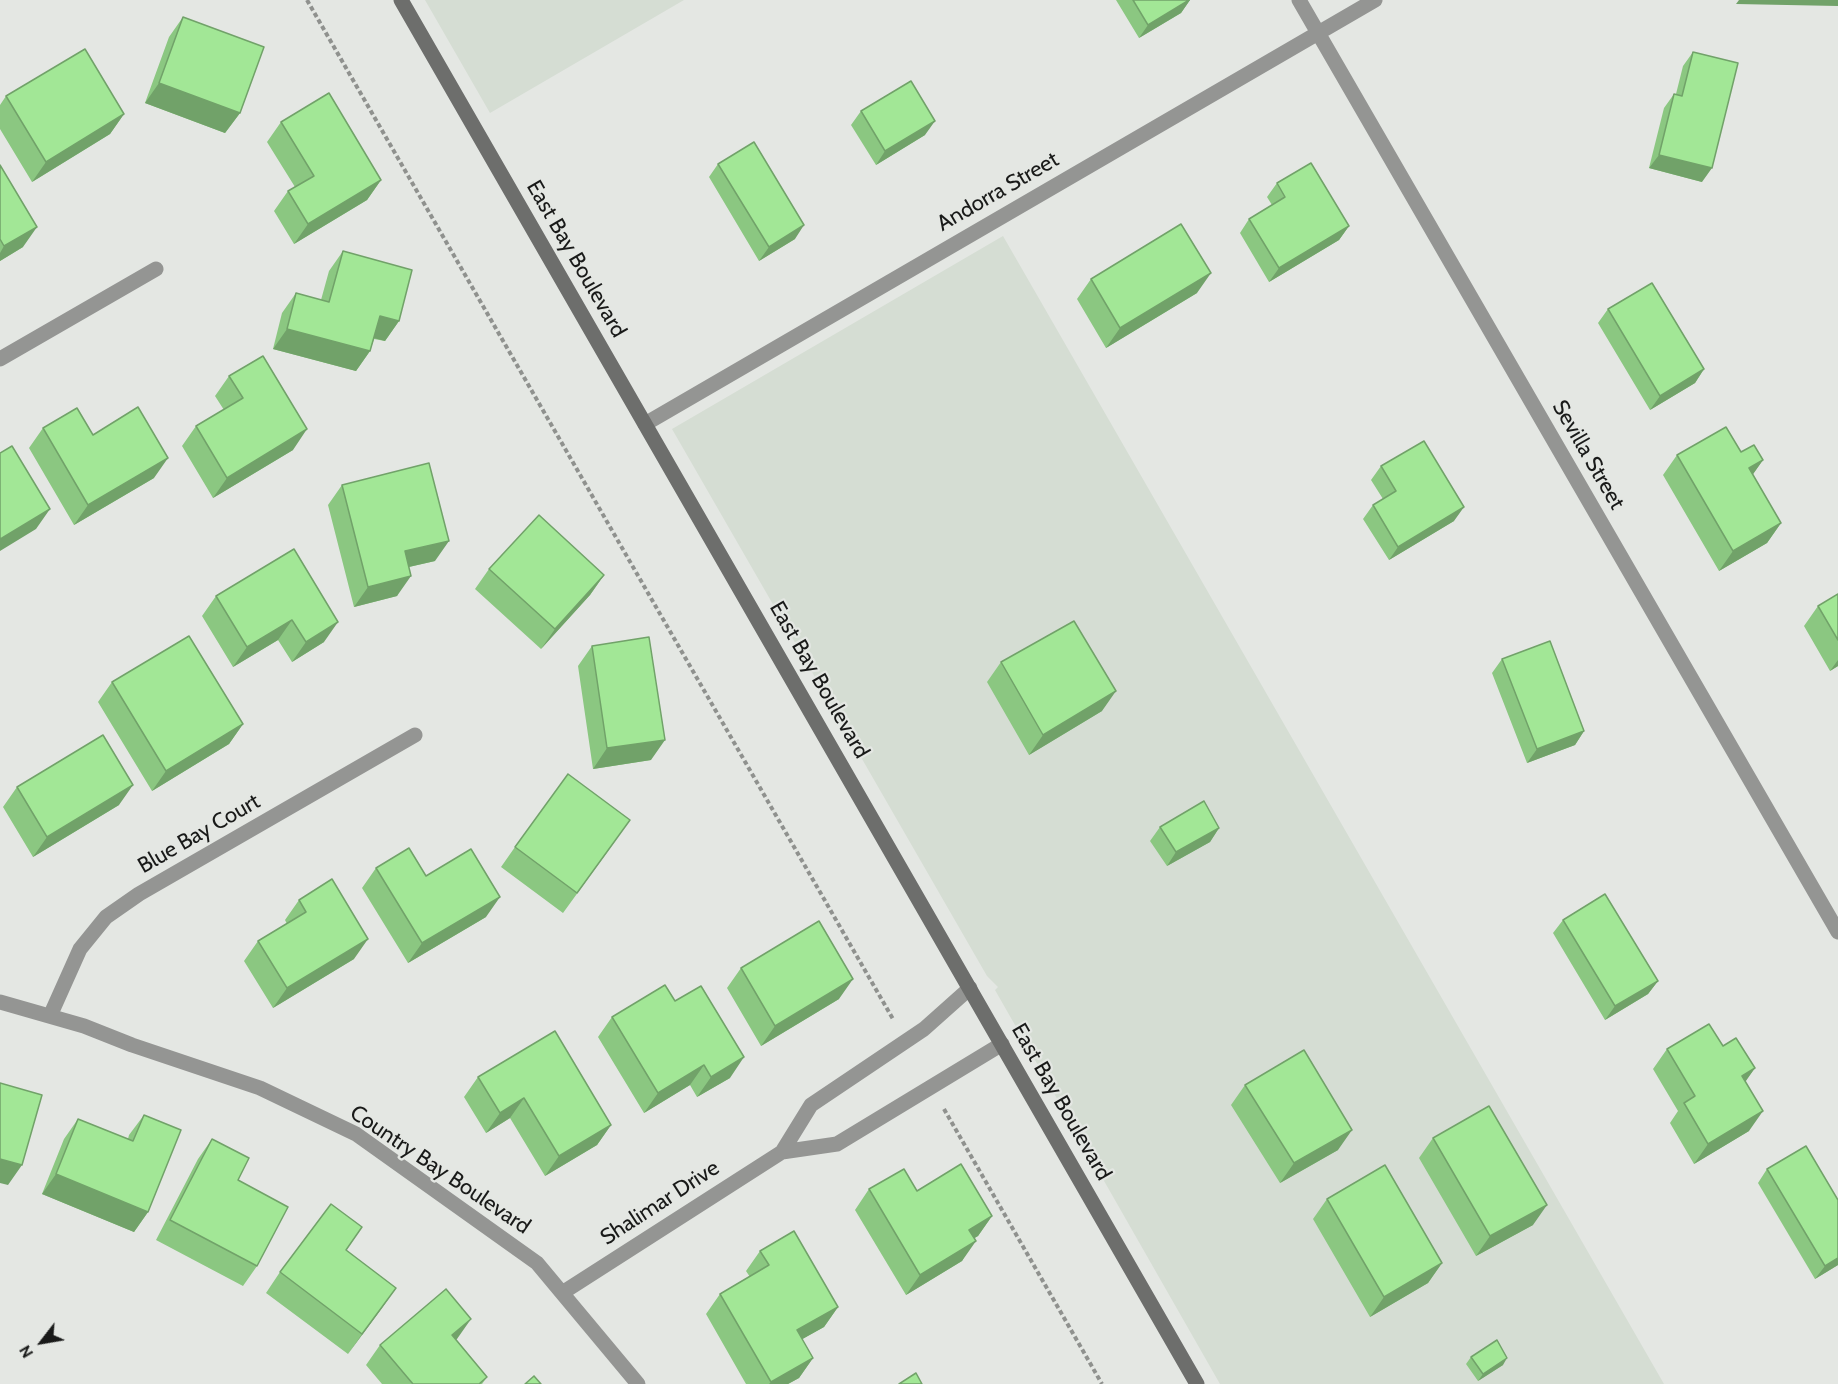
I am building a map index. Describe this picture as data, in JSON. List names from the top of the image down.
{
  "streets": {
    "main road": ["East Bay Boulevard"],
    "street": [
      "Andorra Street",
      "Sevilla Street",
      "Blue Bay Court",
      "Country Bay Boulevard",
      "Shalimar Drive"
    ]
  },
  "crossings": [
    ["Andorra Street", "East Bay Boulevard"],
    ["Andorra Street", "Sevilla Street"],
    ["East Bay Boulevard", "Shalimar Drive"],
    ["Blue Bay Court", "Country Bay Boulevard"],
    ["Country Bay Boulevard", "Shalimar Drive"]
  ],
  "north": "bottom left"
}
